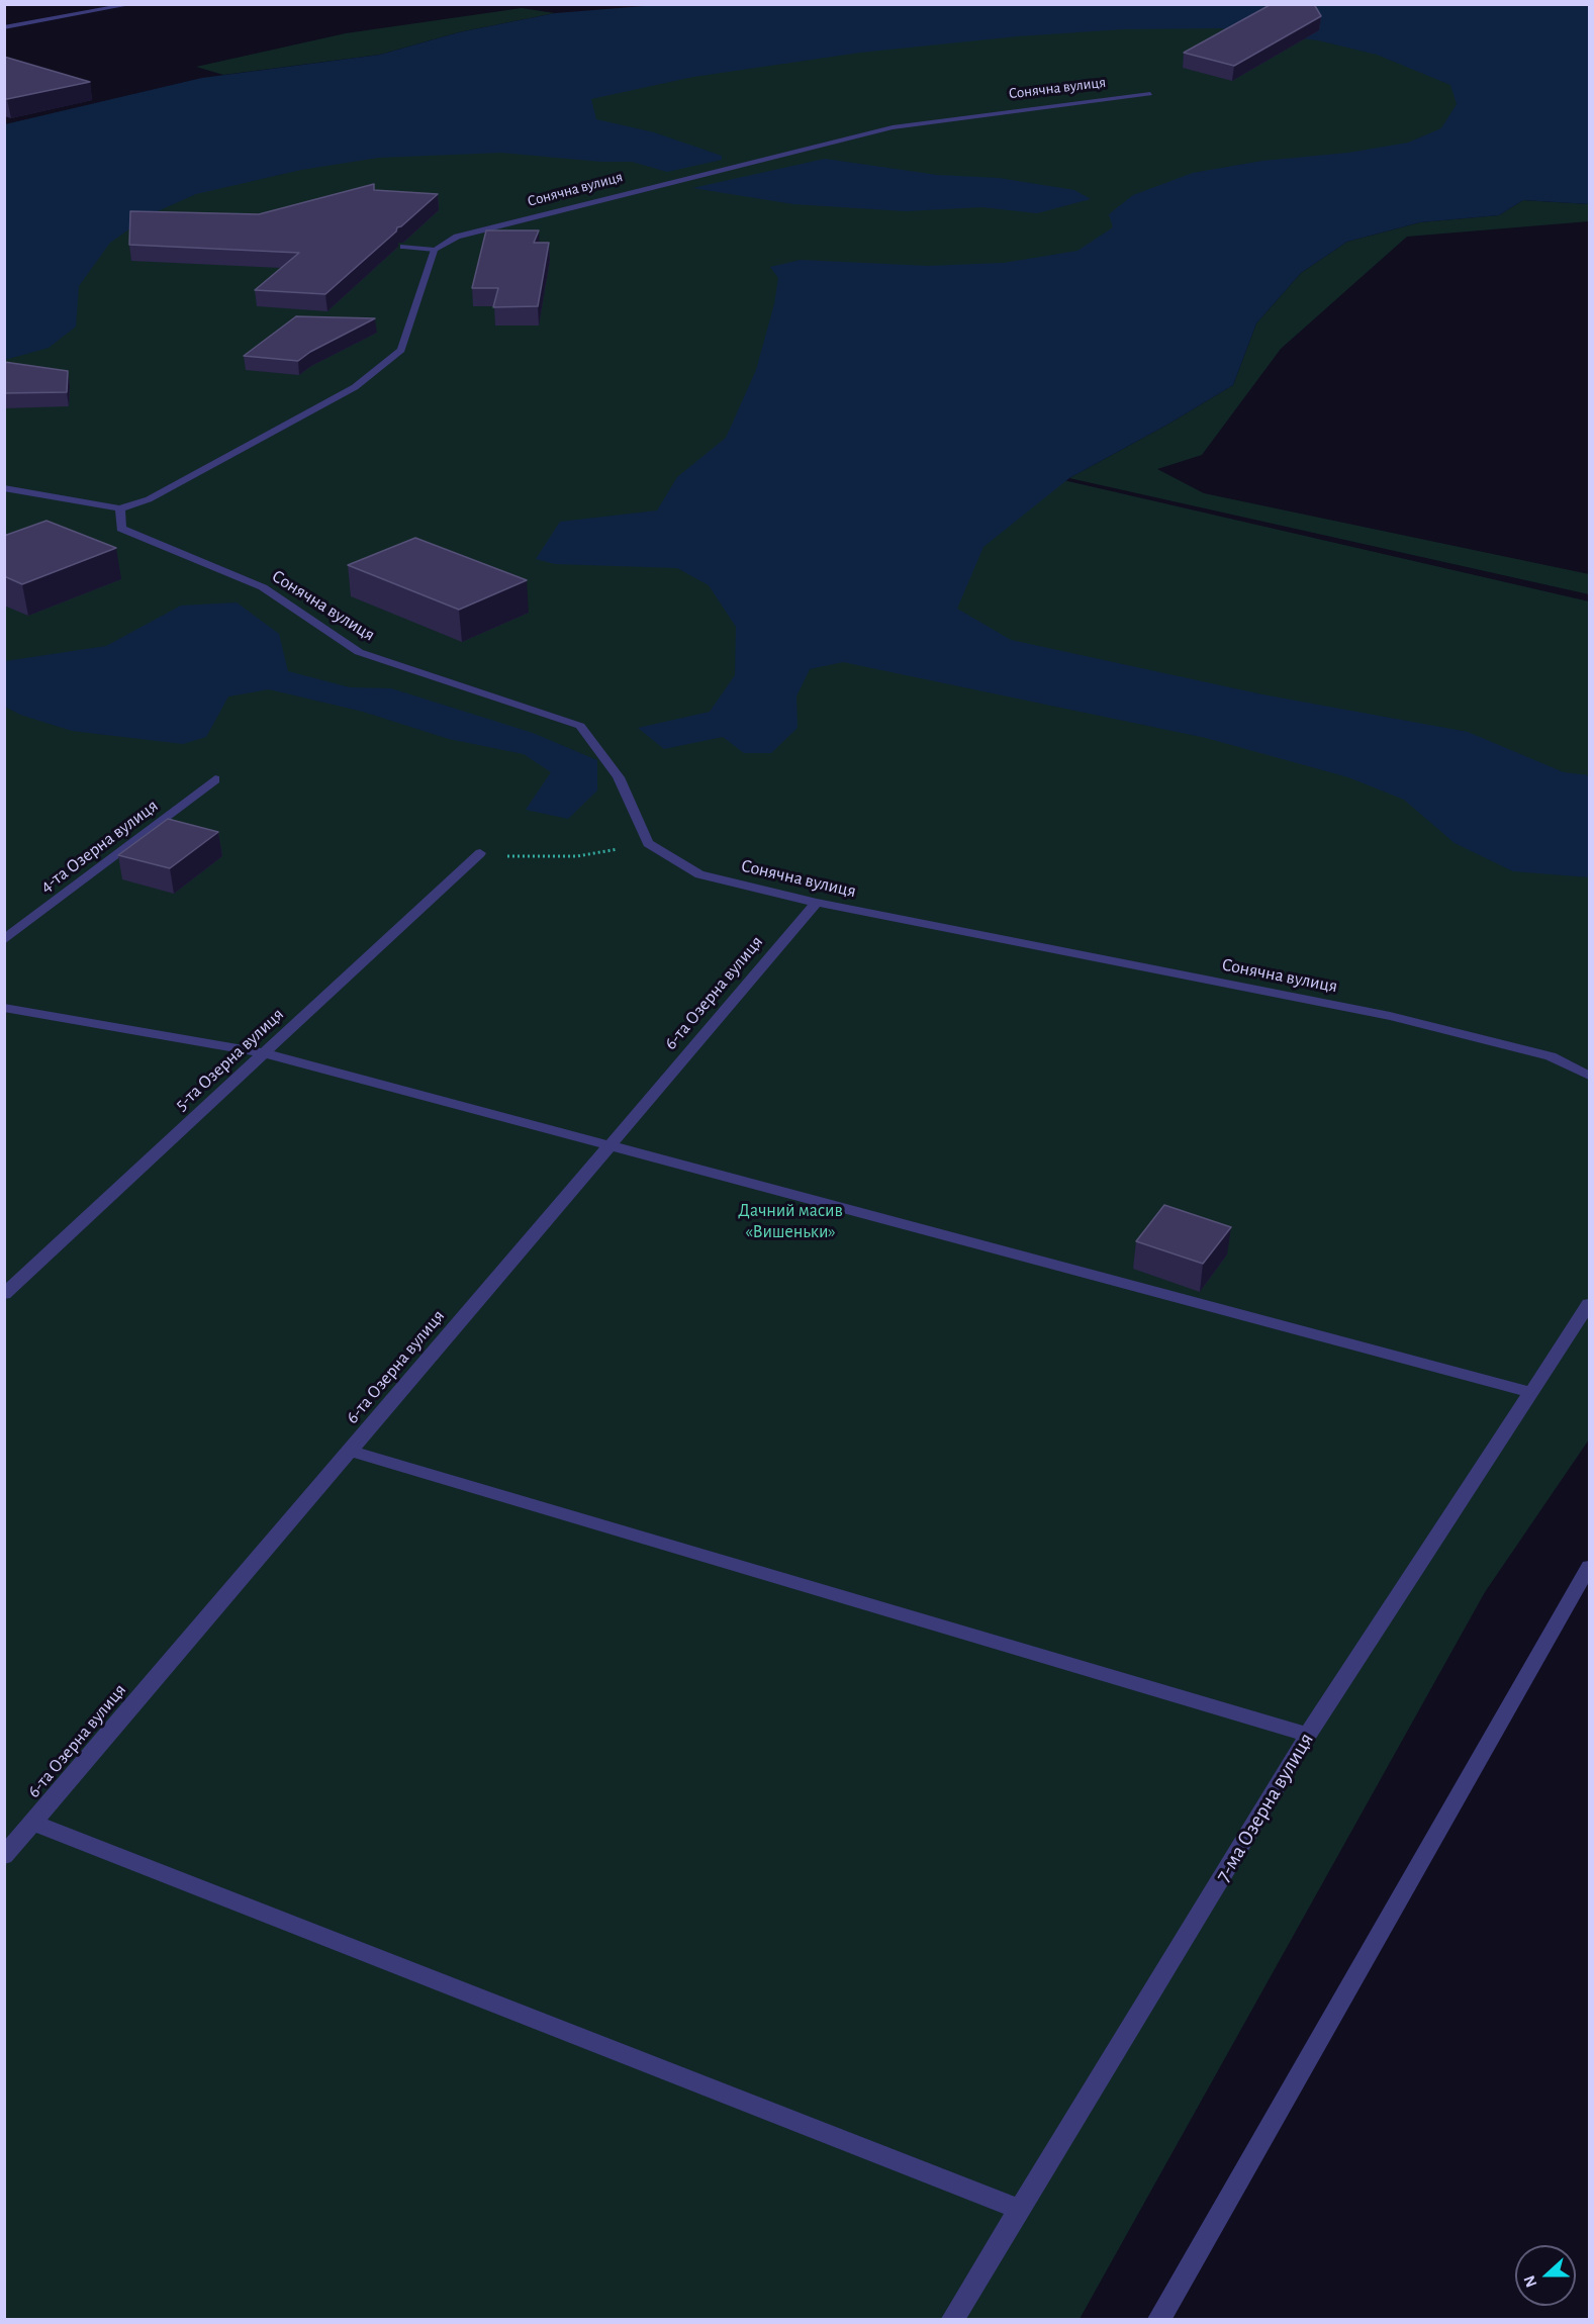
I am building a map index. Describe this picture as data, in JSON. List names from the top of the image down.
{
  "streets": {
    "street": [
      "Сонячна вулиця",
      "4-та Озерна вулиця",
      "6-та Озерна вулиця",
      "5-та Озерна вулиця",
      "7-ма Озерна вулиця"
    ]
  },
  "crossings": [
    ["Сонячна вулиця", "6-та Озерна вулиця"]
  ],
  "parks": ["Дачний масив «Вишеньки»"],
  "north": "left"
}
